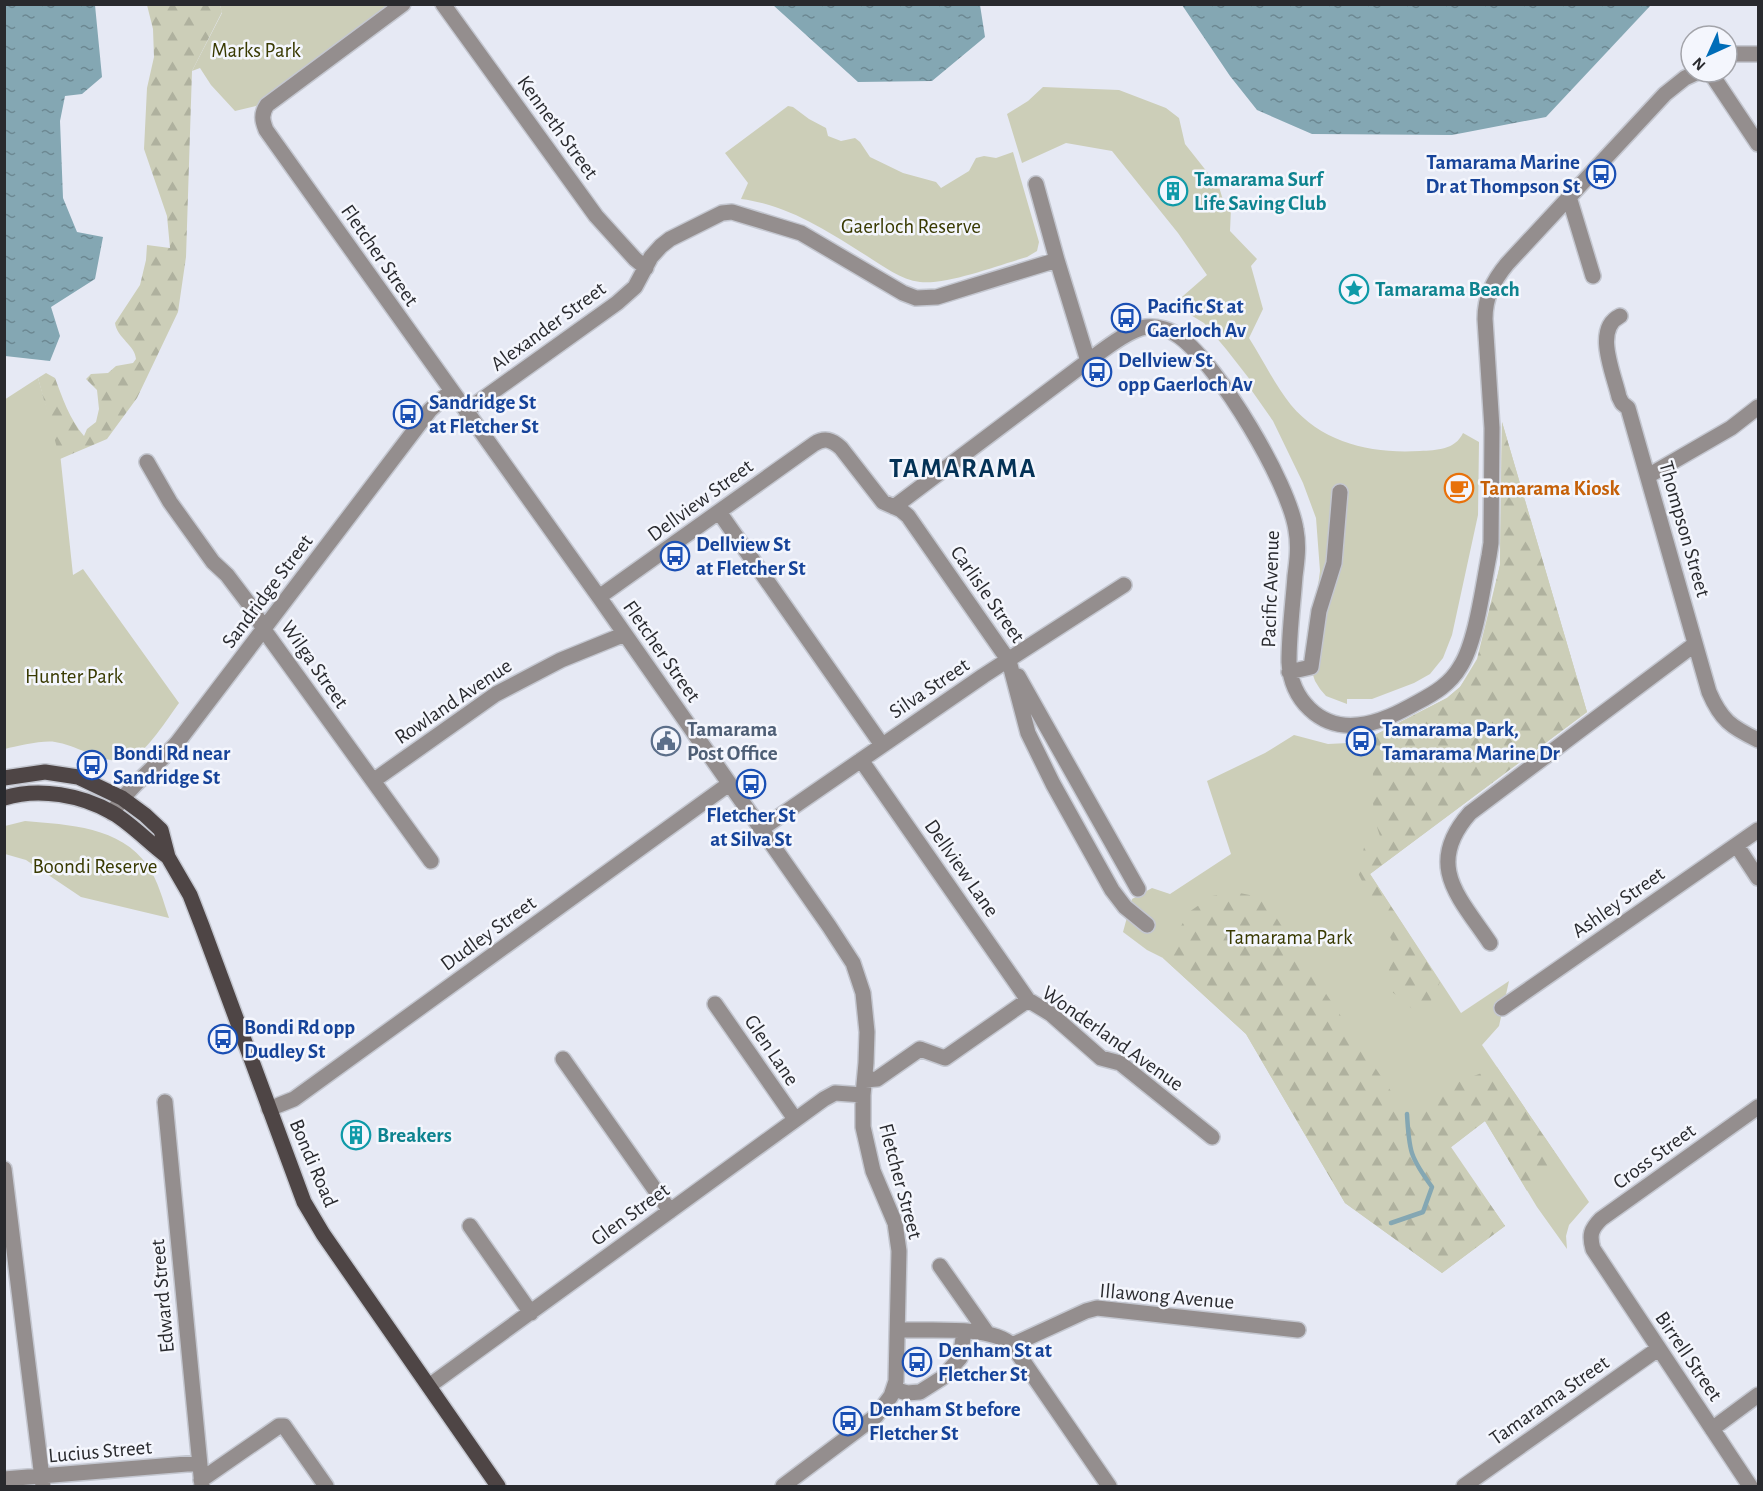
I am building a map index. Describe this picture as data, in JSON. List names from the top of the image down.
{
  "streets": {
    "main road": ["Bondi Road"],
    "street": [
      "Kenneth Street",
      "Fletcher Street",
      "Alexander Street",
      "Dellview Street",
      "Thompson Street",
      "Pacific Avenue",
      "Sandridge Street",
      "Carlisle Street",
      "Wilga Street",
      "Silva Street",
      "Rowland Avenue",
      "Dellview Lane",
      "Ashley Street",
      "Dudley Street",
      "Wonderland Avenue",
      "Glen Lane",
      "Cross Street",
      "Glen Street",
      "Edward Street",
      "Illawong Avenue",
      "Birrell Street",
      "Tamarama Street",
      "Lucius Street"
    ]
  },
  "crossings": [
    ["Kenneth Street", "Alexander Street"],
    ["Fletcher Street", "Alexander Street"],
    ["Fletcher Street", "Dellview Street"],
    ["Fletcher Street", "Sandridge Street"],
    ["Fletcher Street", "Silva Street"],
    ["Fletcher Street", "Rowland Avenue"],
    ["Fletcher Street", "Dudley Street"],
    ["Fletcher Street", "Wonderland Avenue"],
    ["Fletcher Street", "Glen Street"],
    ["Dellview Street", "Carlisle Street"],
    ["Sandridge Street", "Wilga Street"],
    ["Sandridge Street", "Bondi Road"],
    ["Carlisle Street", "Silva Street"],
    ["Wilga Street", "Rowland Avenue"],
    ["Silva Street", "Dellview Lane"],
    ["Dellview Lane", "Wonderland Avenue"],
    ["Dudley Street", "Bondi Road"],
    ["Wonderland Avenue", "Glen Street"],
    ["Glen Lane", "Glen Street"],
    ["Cross Street", "Birrell Street"],
    ["Bondi Road", "Glen Street"],
    ["Edward Street", "Lucius Street"],
    ["Birrell Street", "Tamarama Street"]
  ],
  "districts": ["TAMARAMA"],
  "parks": [
    "Marks Park",
    "Gaerloch Reserve",
    "Hunter Park",
    "Boondi Reserve",
    "Tamarama Park"
  ],
  "places": {
    "bus stop": [
      "Tamarama Marine Dr at Thompson St",
      "Pacific St at Gaerloch Av",
      "Dellview St opp Gaerloch Av",
      "Sandridge St at Fletcher St",
      "Dellview St at Fletcher St",
      "Tamarama Park, Tamarama Marine Dr",
      "Bondi Rd near Sandridge St",
      "Fletcher St at Silva St",
      "Bondi Rd opp Dudley St",
      "Denham St at Fletcher St",
      "Denham St before Fletcher St"
    ],
    "building": ["Tamarama Surf Life Saving Club", "Breakers"],
    "place": ["Tamarama Beach"],
    "cafe": ["Tamarama Kiosk"],
    "public building": ["Tamarama Post Office"]
  },
  "north": "bottom left"
}
